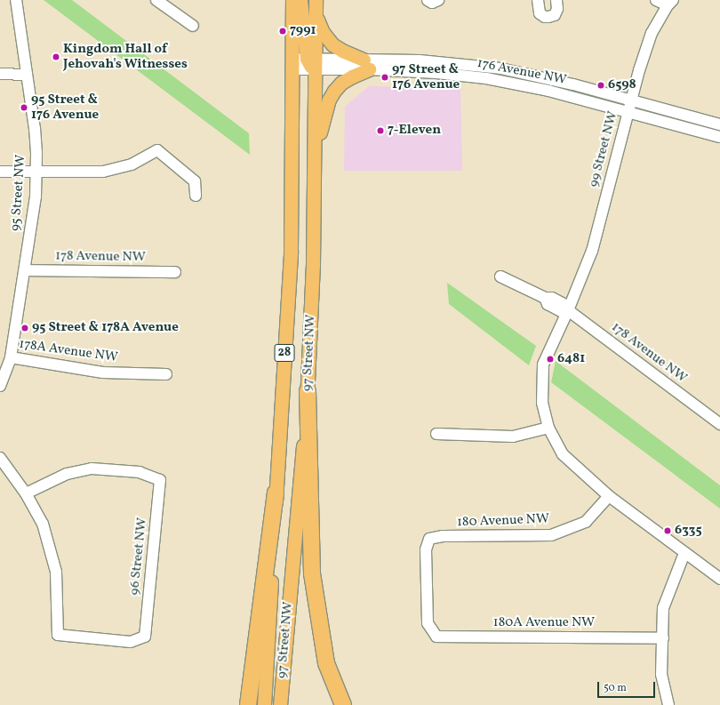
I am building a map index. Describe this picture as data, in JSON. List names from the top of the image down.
{
  "streets": {
    "main road": ["28", "97 Street NW"],
    "street": [
      "176 Avenue NW",
      "99 Street NW",
      "95 Street NW",
      "178 Avenue NW",
      "178A Avenue NW",
      "180 Avenue NW",
      "96 Street NW",
      "180A Avenue NW"
    ]
  },
  "crossings": [
    ["176 Avenue NW", "99 Street NW"],
    ["176 Avenue NW", "97 Street NW"],
    ["99 Street NW", "178 Avenue NW"],
    ["99 Street NW", "180 Avenue NW"],
    ["95 Street NW", "178 Avenue NW"],
    ["95 Street NW", "178A Avenue NW"],
    ["180 Avenue NW", "180A Avenue NW"]
  ],
  "places": [
    "7991",
    "Kingdom Hall of Jehovah's Witnesses",
    "97 Street & 176 Avenue",
    "6598",
    "95 Street & 176 Avenue",
    "7-Eleven",
    "95 Street & 178A Avenue",
    "6481",
    "6335"
  ],
  "scale_bar": "50 m"
}
